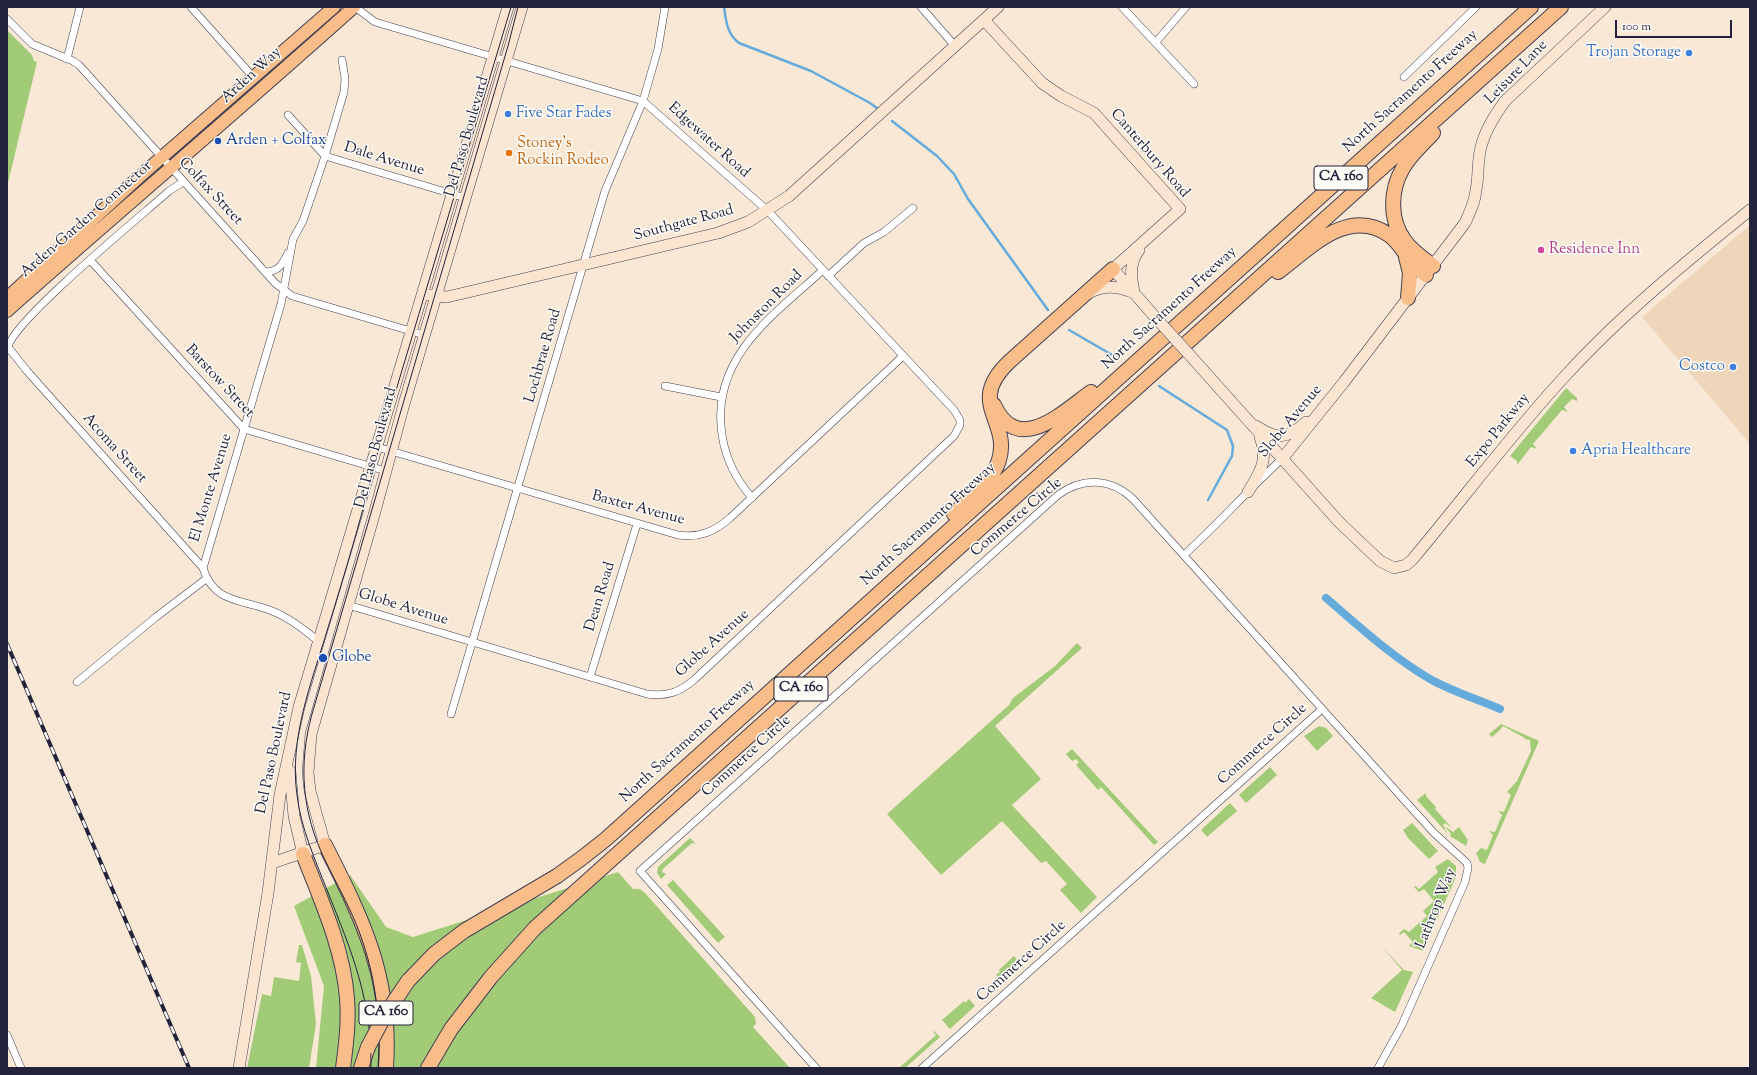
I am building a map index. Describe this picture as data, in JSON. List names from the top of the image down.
{
  "streets": {
    "highway": ["North Sacramento Freeway", "CA 160"],
    "main road": ["Arden Way", "Arden-Garden Connector"],
    "street": [
      "Leisure Lane",
      "Del Paso Boulevard",
      "Edgewater Road",
      "Canterbury Road",
      "Dale Avenue",
      "Colfax Street",
      "Southgate Road",
      "Johnston Road",
      "Lochbrae Road",
      "Barstow Street",
      "Slobe Avenue",
      "Expo Parkway",
      "Acoma Street",
      "El Monte Avenue",
      "Baxter Avenue",
      "Commerce Circle",
      "Dean Road",
      "Globe Avenue",
      "Lathrop Way"
    ]
  },
  "crossings": [
    ["Leisure Lane", "Slobe Avenue"],
    ["Arden Way", "Edgewater Road"],
    ["Arden Way", "Colfax Street"],
    ["Arden Way", "Arden-Garden Connector"],
    ["Del Paso Boulevard", "Edgewater Road"],
    ["Del Paso Boulevard", "Dale Avenue"],
    ["Del Paso Boulevard", "Colfax Street"],
    ["Del Paso Boulevard", "Southgate Road"],
    ["Del Paso Boulevard", "Barstow Street"],
    ["Del Paso Boulevard", "Baxter Avenue"],
    ["Del Paso Boulevard", "Globe Avenue"],
    ["Edgewater Road", "Southgate Road"],
    ["Edgewater Road", "Johnston Road"],
    ["Edgewater Road", "Lochbrae Road"],
    ["Edgewater Road", "Baxter Avenue"],
    ["Edgewater Road", "Globe Avenue"],
    ["Canterbury Road", "Southgate Road"],
    ["Dale Avenue", "El Monte Avenue"],
    ["Colfax Street", "Arden-Garden Connector"],
    ["Colfax Street", "El Monte Avenue"],
    ["Southgate Road", "Lochbrae Road"],
    ["Johnston Road", "Baxter Avenue"],
    ["Lochbrae Road", "Baxter Avenue"],
    ["Lochbrae Road", "Globe Avenue"],
    ["Barstow Street", "Acoma Street"],
    ["Barstow Street", "El Monte Avenue"],
    ["Slobe Avenue", "Expo Parkway"],
    ["Slobe Avenue", "Commerce Circle"],
    ["Acoma Street", "El Monte Avenue"],
    ["Baxter Avenue", "Dean Road"],
    ["Commerce Circle", "Lathrop Way"],
    ["Dean Road", "Globe Avenue"]
  ],
  "places": [
    "Trojan Storage",
    "Five Star Fades",
    "Arden + Colfax",
    "Stoney's Rockin Rodeo",
    "Residence Inn",
    "Costco",
    "Apria Healthcare",
    "Globe"
  ],
  "scale_bar": "100 m"
}
